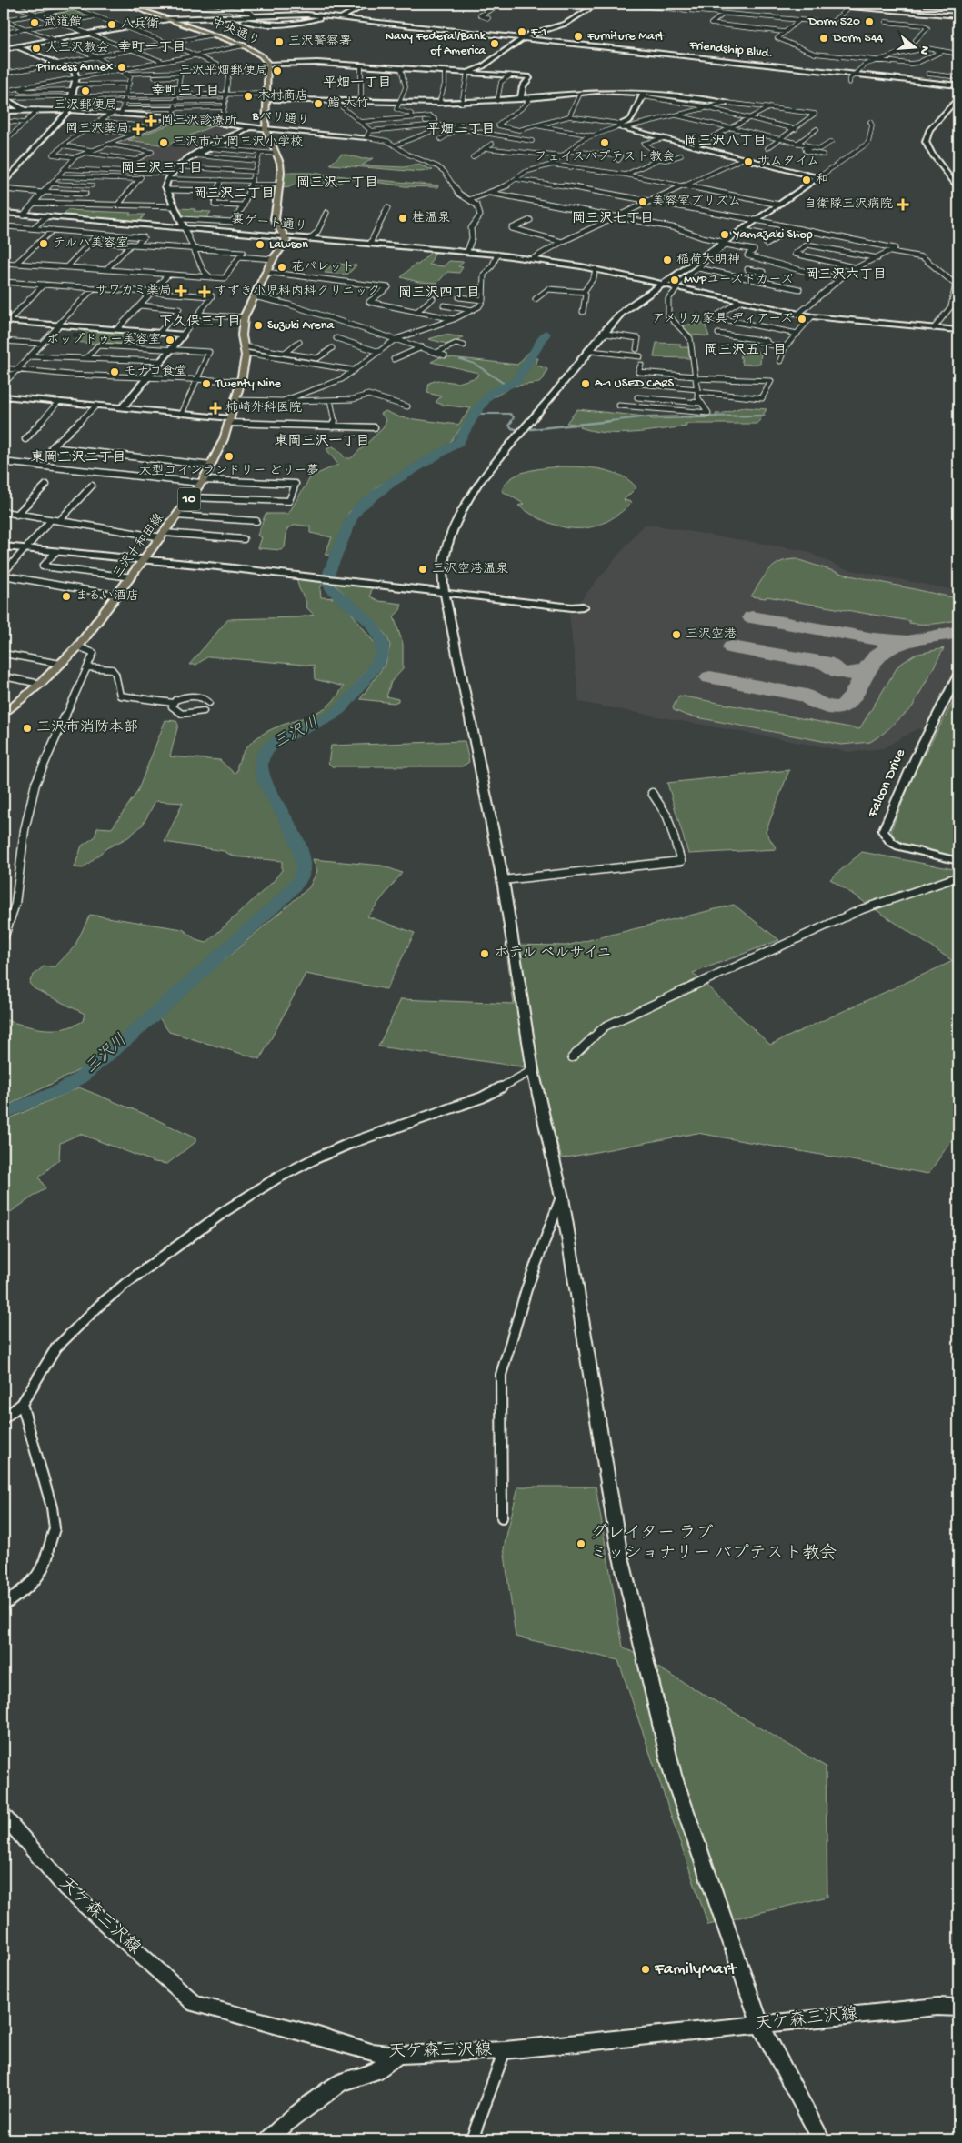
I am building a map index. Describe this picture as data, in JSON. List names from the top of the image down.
{
  "streets": {
    "main road": ["中央通り", "10", "三沢十和田線"],
    "street": [
      "Friendship Blvd.",
      "Bバリ通り",
      "裏ゲート通り",
      "Falcon Drive",
      "天ケ森三沢線"
    ]
  },
  "crossings": [
    ["裏ゲート通り", "三沢十和田線"]
  ],
  "districts": [
    "幸町一丁目",
    "平畑一丁目",
    "幸町三丁目",
    "平畑二丁目",
    "岡三沢八丁目",
    "岡三沢三丁目",
    "岡三沢一丁目",
    "岡三沢二丁目",
    "岡三沢七丁目",
    "岡三沢六丁目",
    "岡三沢四丁目",
    "下久保三丁目",
    "岡三沢五丁目",
    "東岡三沢一丁目",
    "東岡三沢二丁目"
  ],
  "water": ["三沢川"],
  "places": {
    "other": [
      "Dorm 520",
      "武道館",
      "八兵衛",
      "F-1",
      "Furniture Mart",
      "Dorm 544",
      "三沢警察署",
      "Navy Federal/Bank of America",
      "大三沢教会",
      "Princess Annex",
      "三沢平畑郵便局",
      "三沢郵便局",
      "木村商店",
      "鮨 大竹",
      "三沢市立 岡三沢小学校",
      "フェイスバプテスト教会",
      "サムタイム",
      "和",
      "美容室プリズム",
      "桂温泉",
      "Yamazaki Shop",
      "テルハ美容室",
      "Lawson",
      "稲荷大明神",
      "花パレット",
      "MVPユーズドカーズ",
      "アメリカ家具 ディアーズ",
      "Suzuki Arena",
      "ポップドゥー美容室",
      "モナコ食堂",
      "Twenty Nine",
      "A-1 USED CARS",
      "大型コインランドリー どりー夢",
      "三沢空港温泉",
      "まるい酒店",
      "三沢空港",
      "三沢市消防本部",
      "ホテル ベルサイユ",
      "グレイター ラブ ミッショナリー バプテスト教会",
      "FamilyMart"
    ],
    "health": [
      "岡三沢診療所",
      "岡三沢薬局",
      "自衛隊三沢病院",
      "サワカミ薬局",
      "すずき小児科内科クリニック",
      "柿崎外科医院"
    ]
  },
  "north": "right"
}
